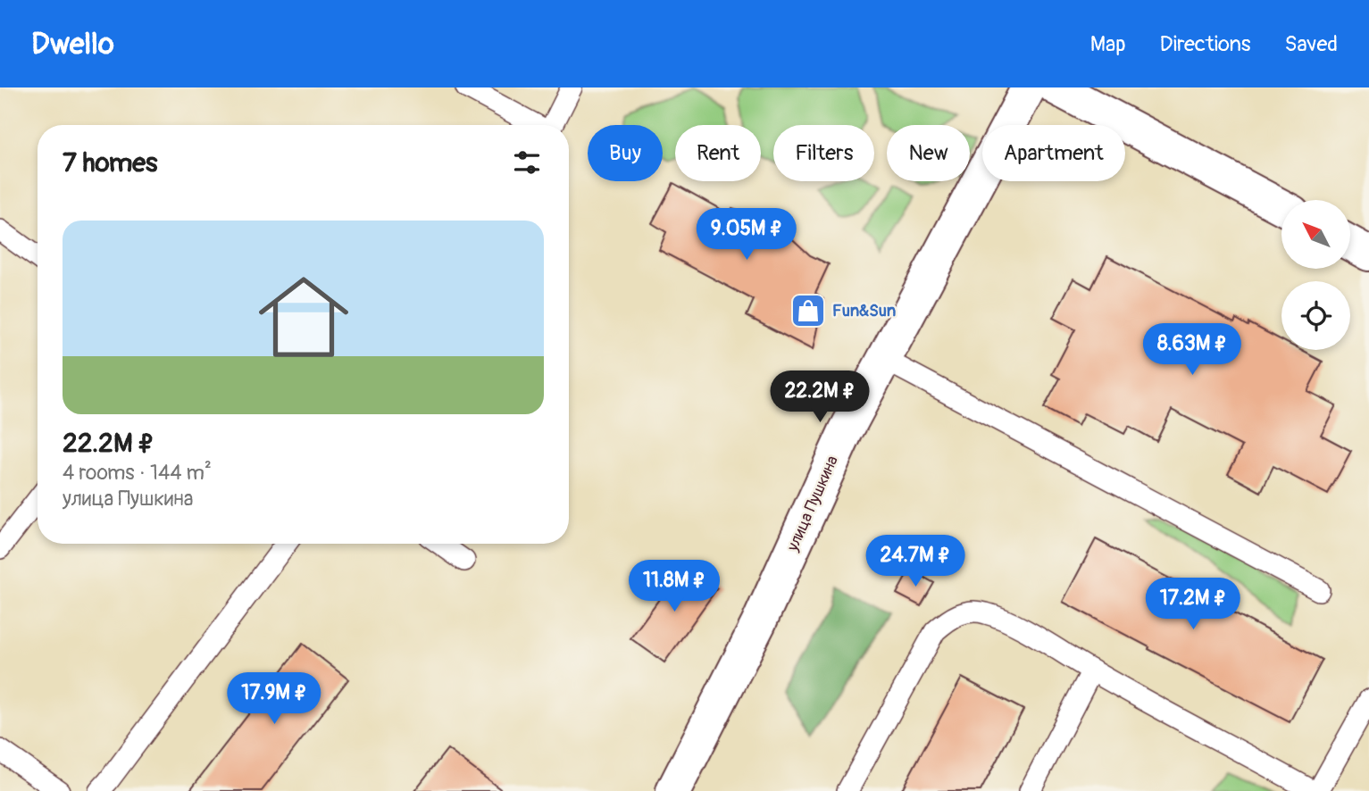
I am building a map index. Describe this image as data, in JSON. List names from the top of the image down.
{
  "streets": {
    "street": ["улица Пушкина"]
  },
  "places": {
    "shop": ["Fun&Sun"]
  },
  "north": "top left",
  "page": {
    "header": "Dwello",
    "nav": ["Map", "Directions", "Saved"],
    "chip": [
      "Buy",
      "Rent",
      "Filters",
      "New",
      "Apartment"
    ],
    "heading": "7 homes",
    "list": [
      {
        "name": "22.2M ₽",
        "note": "4 rooms · 144 m² · улица Пушкина"
      }
    ],
    "price": [
      "9.05M ₽",
      "8.63M ₽",
      "22.2M ₽",
      "24.7M ₽",
      "11.8M ₽",
      "17.2M ₽",
      "17.9M ₽"
    ]
  }
}
